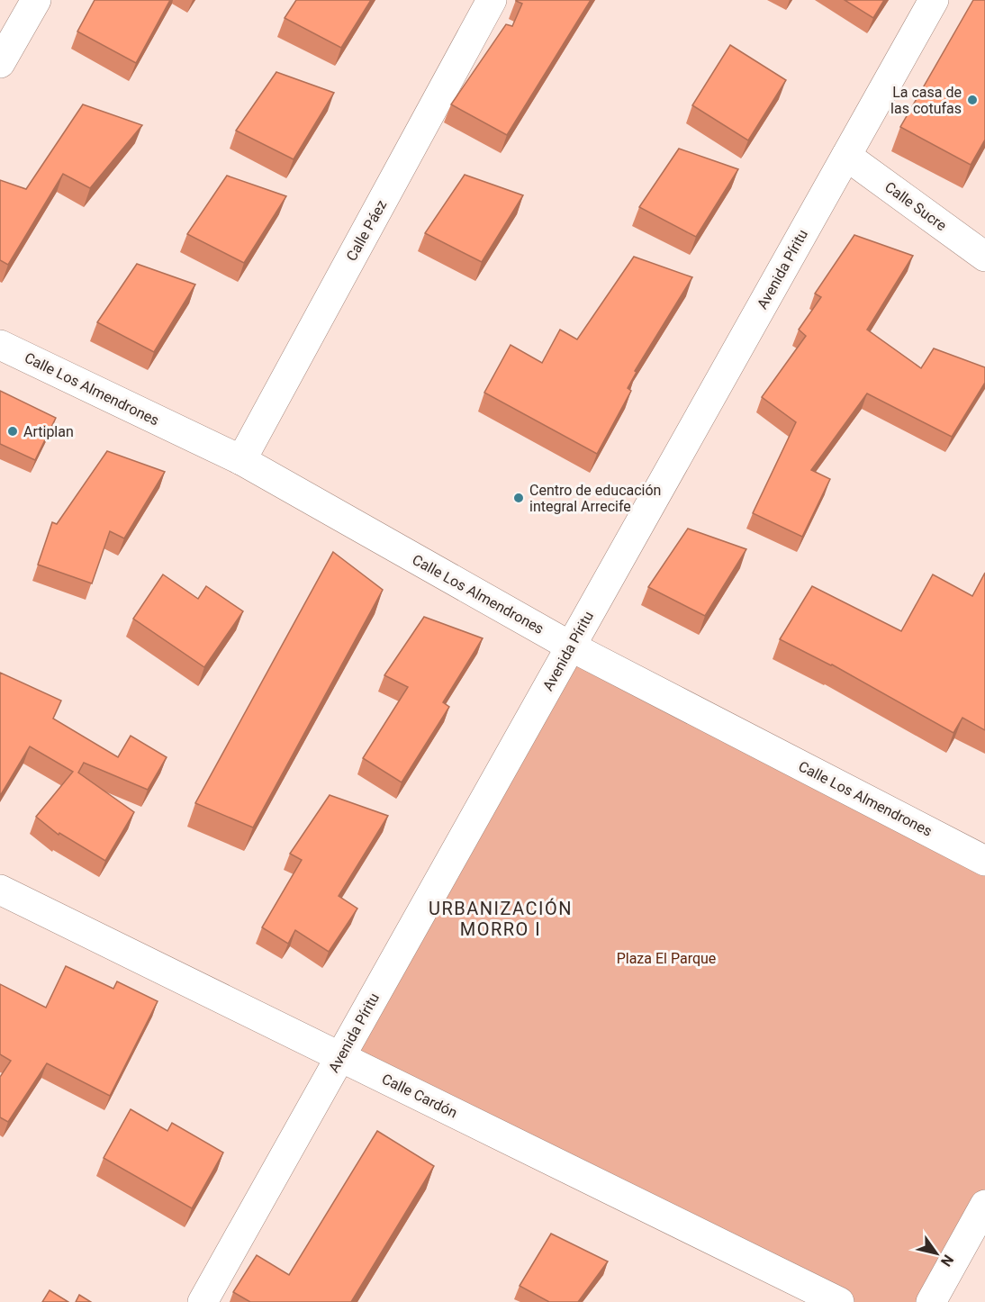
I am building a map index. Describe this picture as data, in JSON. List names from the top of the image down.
{
  "streets": {
    "street": [
      "Calle Sucre",
      "Calle Páez",
      "Avenida Píritu",
      "Calle Los Almendrones",
      "Calle Cardón"
    ]
  },
  "crossings": [
    ["Calle Sucre", "Avenida Píritu"],
    ["Calle Páez", "Calle Los Almendrones"],
    ["Avenida Píritu", "Calle Los Almendrones"],
    ["Avenida Píritu", "Calle Cardón"]
  ],
  "districts": ["URBANIZACIÓN MORRO I"],
  "parks": ["Plaza El Parque"],
  "places": ["La casa de las cotufas", "Artiplan", "Centro de educación integral Arrecife"],
  "north": "bottom right"
}
